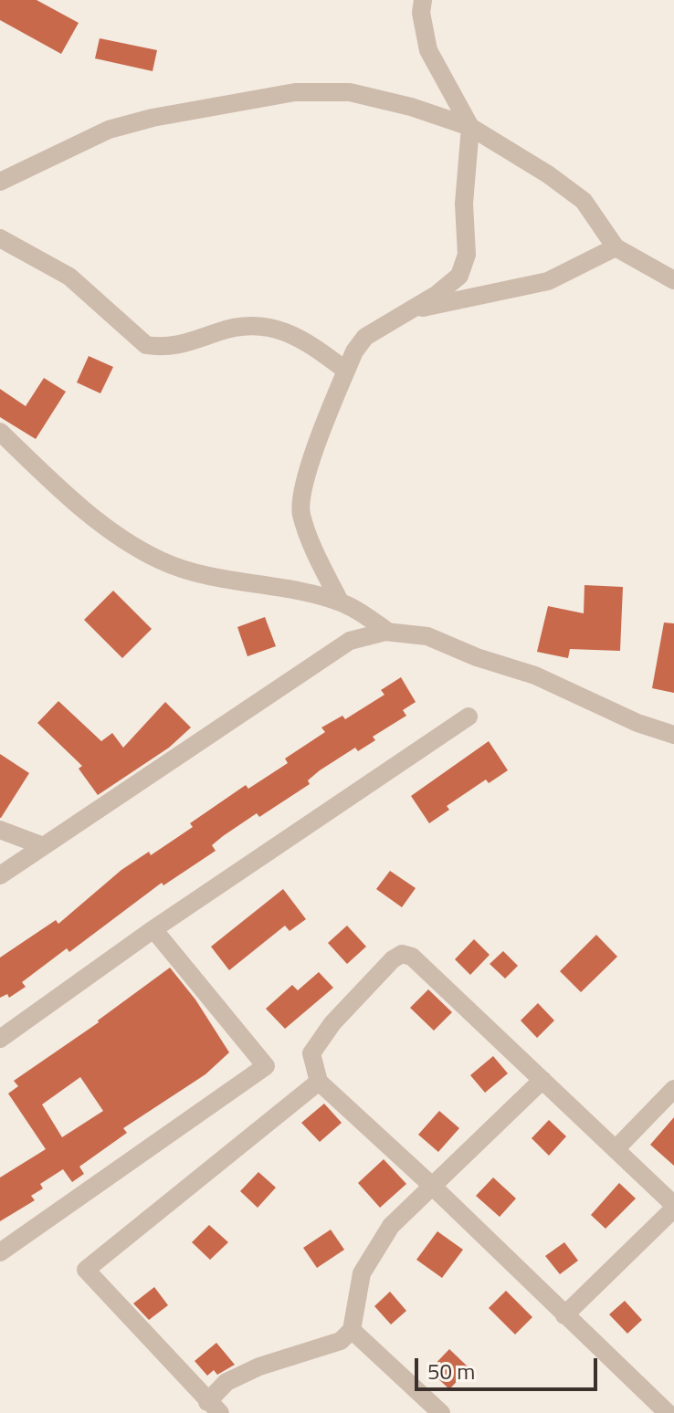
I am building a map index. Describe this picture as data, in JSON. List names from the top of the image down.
{
  "scale_bar": "50 m"
}
